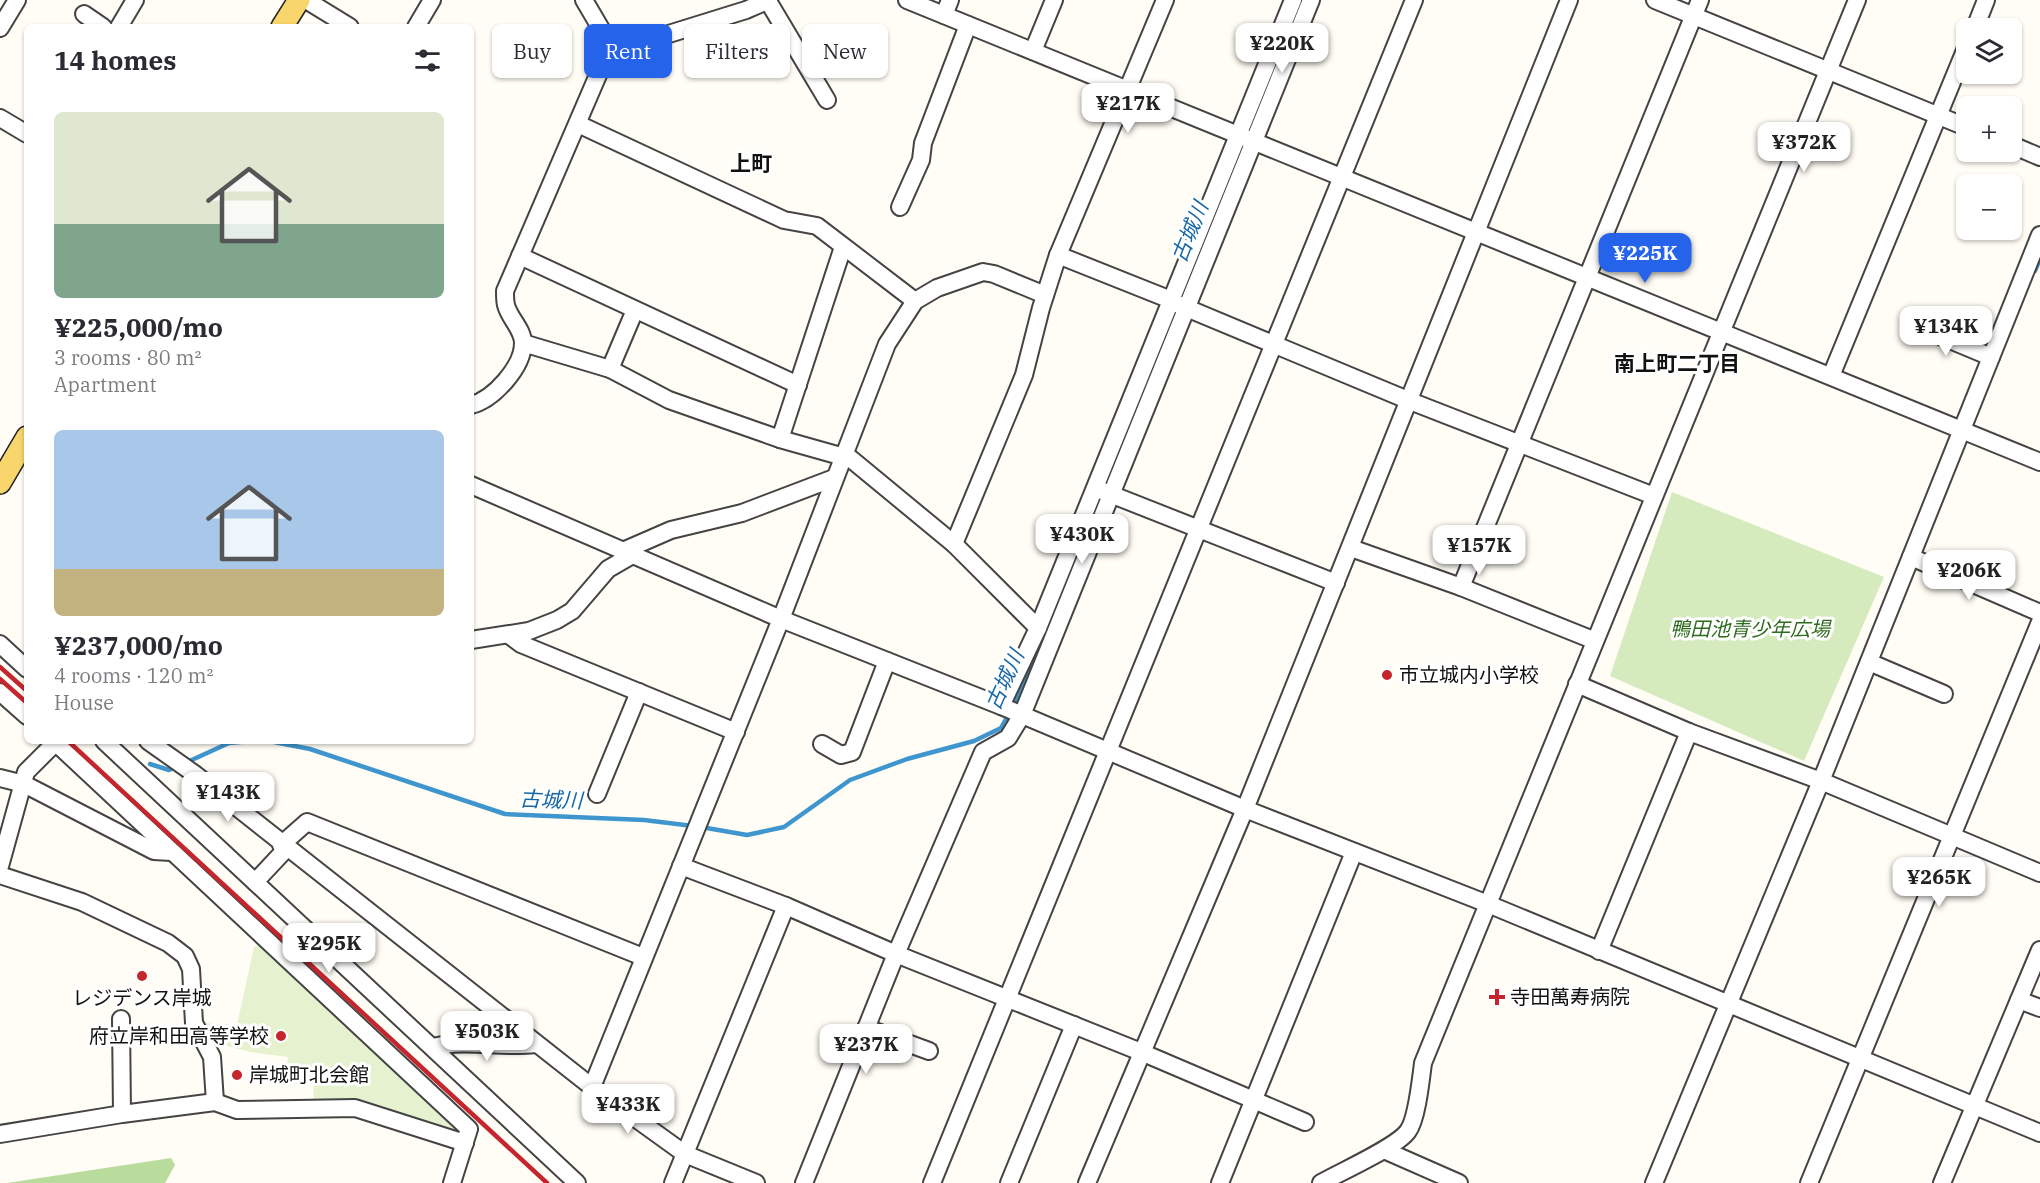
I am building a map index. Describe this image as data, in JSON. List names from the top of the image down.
{
  "districts": ["上町", "南上町二丁目"],
  "water": ["古城川"],
  "parks": ["鴨田池青少年広場"],
  "places": {
    "other": [
      "市立城内小学校",
      "レジデンス岸城",
      "府立岸和田高等学校",
      "岸城町北会館"
    ],
    "health": ["寺田萬寿病院"]
  },
  "page": {
    "map_buttons": ["+", "−"],
    "price": [
      "¥220K",
      "¥217K",
      "¥372K",
      "¥225K",
      "¥134K",
      "¥430K",
      "¥157K",
      "¥206K",
      "¥143K",
      "¥265K",
      "¥295K",
      "¥503K",
      "¥237K",
      "¥433K"
    ],
    "chip": [
      "Buy",
      "Rent",
      "Filters",
      "New"
    ],
    "heading": "14 homes",
    "list": [
      {
        "name": "¥225,000/mo",
        "note": "3 rooms · 80 m² · Apartment"
      },
      {
        "name": "¥237,000/mo",
        "note": "4 rooms · 120 m² · House"
      }
    ]
  }
}
